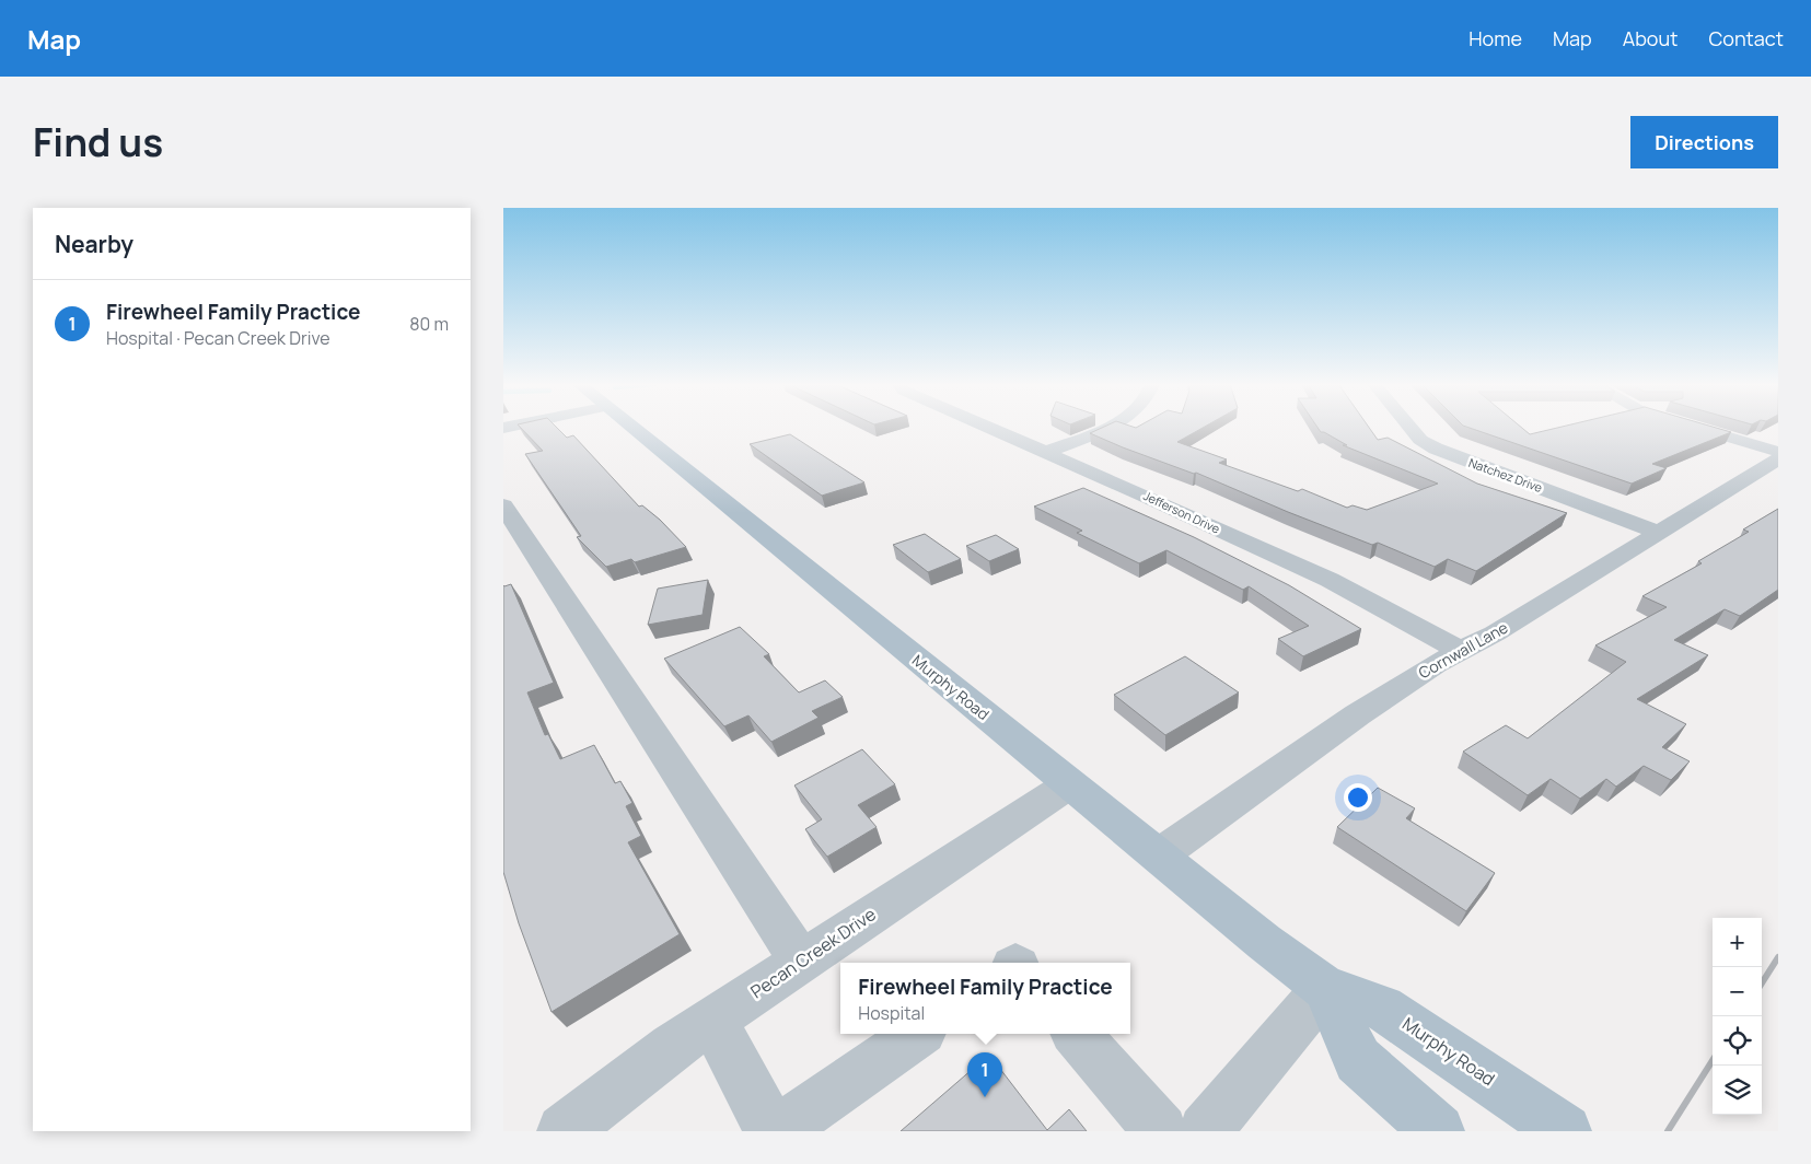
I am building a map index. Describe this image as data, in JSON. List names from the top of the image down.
{
  "streets": {
    "main road": ["Murphy Road"],
    "street": [
      "Natchez Drive",
      "Jefferson Drive",
      "Cornwall Lane",
      "Pecan Creek Drive"
    ]
  },
  "crossings": [
    ["Natchez Drive", "Cornwall Lane"],
    ["Jefferson Drive", "Cornwall Lane"],
    ["Cornwall Lane", "Murphy Road"],
    ["Murphy Road", "Pecan Creek Drive"]
  ],
  "page": {
    "header": "Map",
    "nav": [
      "Home",
      "Map",
      "About",
      "Contact"
    ],
    "title": "Find us",
    "buttons": "Directions",
    "heading": "Nearby",
    "list": [
      {
        "mark": "1",
        "name": "Firewheel Family Practice",
        "note": "Hospital · Pecan Creek Drive",
        "value": "80 m"
      }
    ],
    "map_buttons": ["+", "−"],
    "popup": ["Firewheel Family Practice", "Hospital"],
    "pins": "1"
  }
}
